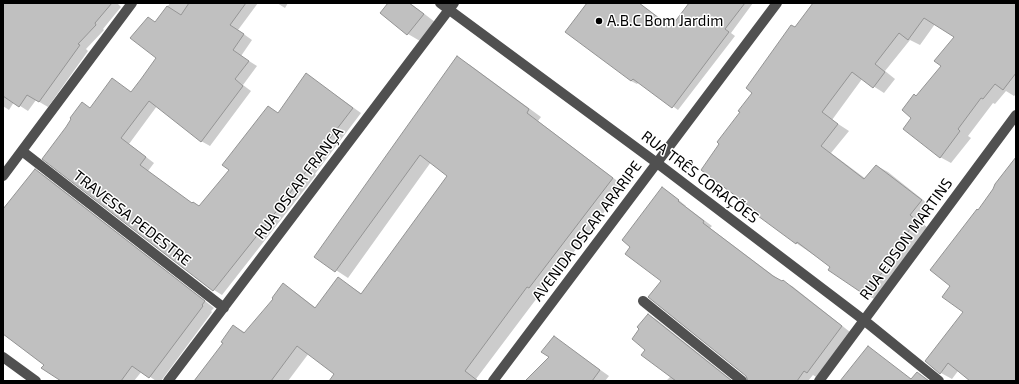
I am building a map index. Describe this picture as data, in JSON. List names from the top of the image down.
{
  "streets": {
    "street": [
      "RUA TRÊS CORAÇÕES",
      "RUA OSCAR FRANÇA",
      "TRAVESSA PEDESTRE",
      "AVENIDA OSCAR ARARIPE",
      "RUA EDSON MARTINS"
    ]
  },
  "crossings": [
    ["RUA TRÊS CORAÇÕES", "RUA OSCAR FRANÇA"],
    ["RUA TRÊS CORAÇÕES", "AVENIDA OSCAR ARARIPE"],
    ["RUA TRÊS CORAÇÕES", "RUA EDSON MARTINS"],
    ["RUA OSCAR FRANÇA", "TRAVESSA PEDESTRE"]
  ],
  "places": ["A.B.C Bom Jardim"]
}
